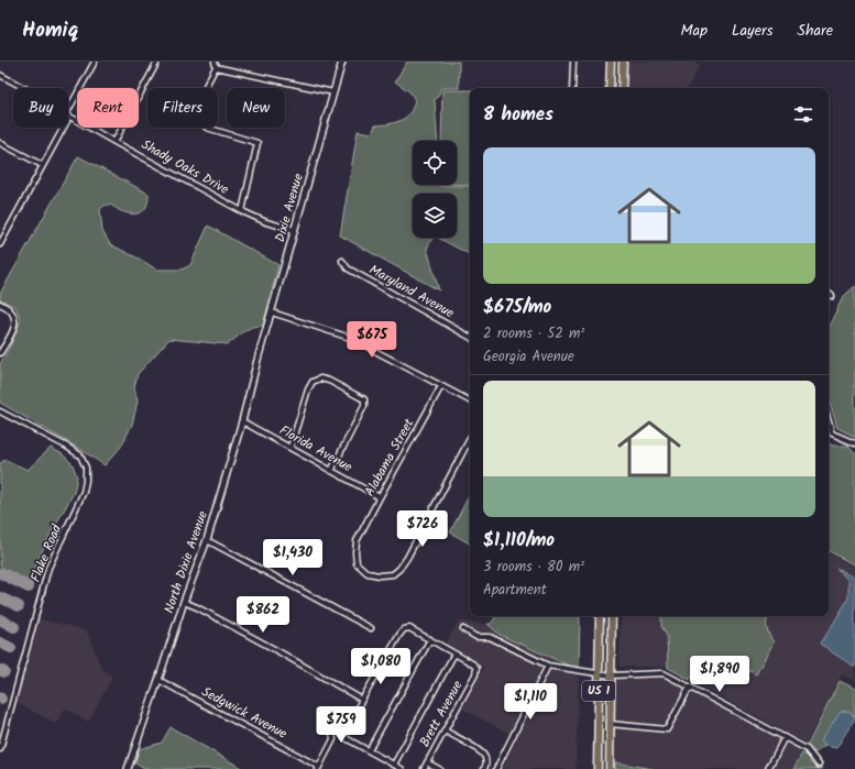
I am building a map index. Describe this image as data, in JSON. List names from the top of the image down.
{
  "streets": {
    "main road": ["US 1"],
    "street": [
      "Shady Oaks Drive",
      "Dixie Avenue",
      "Maryland Avenue",
      "Florida Avenue",
      "Alabama Street",
      "Flake Road",
      "North Dixie Avenue",
      "Sedgwick Avenue",
      "Brett Avenue"
    ]
  },
  "crossings": [
    ["Shady Oaks Drive", "Dixie Avenue"],
    ["Dixie Avenue", "North Dixie Avenue"],
    ["Florida Avenue", "Alabama Street"],
    ["Florida Avenue", "North Dixie Avenue"],
    ["North Dixie Avenue", "Sedgwick Avenue"]
  ],
  "page": {
    "header": "Homiq",
    "nav": ["Map", "Layers", "Share"],
    "chip": [
      "Buy",
      "Rent",
      "Filters",
      "New"
    ],
    "heading": "8 homes",
    "list": [
      {
        "name": "$675/mo",
        "note": "2 rooms · 52 m² · Georgia Avenue"
      },
      {
        "name": "$1,110/mo",
        "note": "3 rooms · 80 m² · Apartment"
      }
    ],
    "price": [
      "$675",
      "$726",
      "$1,430",
      "$862",
      "$1,080",
      "$1,890",
      "$1,110",
      "$759"
    ]
  }
}
